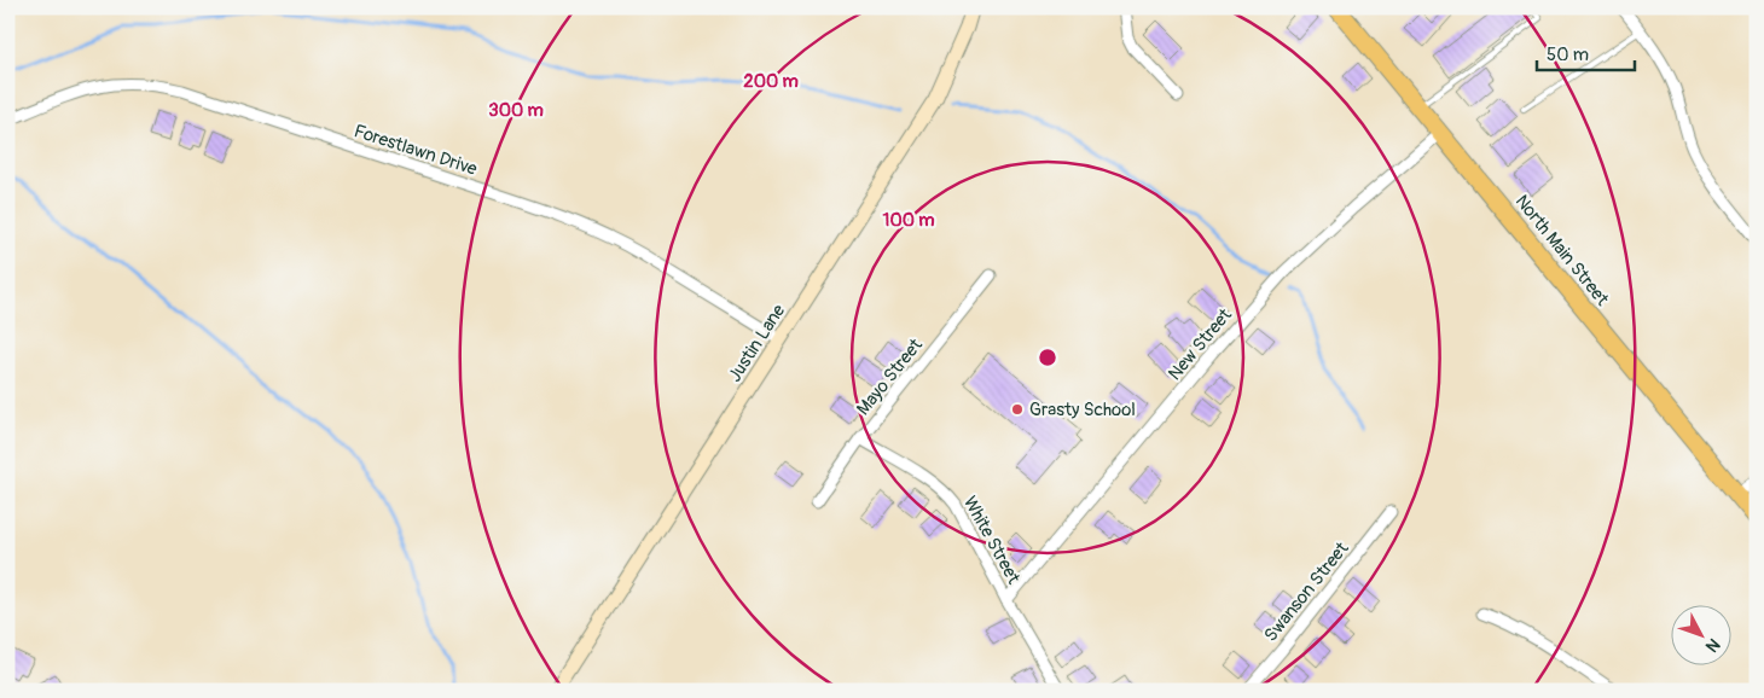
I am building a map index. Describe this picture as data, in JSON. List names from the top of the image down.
{
  "streets": {
    "main road": ["North Main Street", "Justin Lane"],
    "street": [
      "Forestlawn Drive",
      "New Street",
      "Mayo Street",
      "White Street",
      "Swanson Street"
    ]
  },
  "crossings": [
    ["Forestlawn Drive", "Justin Lane"],
    ["North Main Street", "New Street"],
    ["New Street", "White Street"],
    ["Mayo Street", "White Street"]
  ],
  "places": ["Grasty School"],
  "scale_bar": "50 m",
  "north": "bottom right",
  "rings": ["200 m", "300 m", "100 m"]
}
